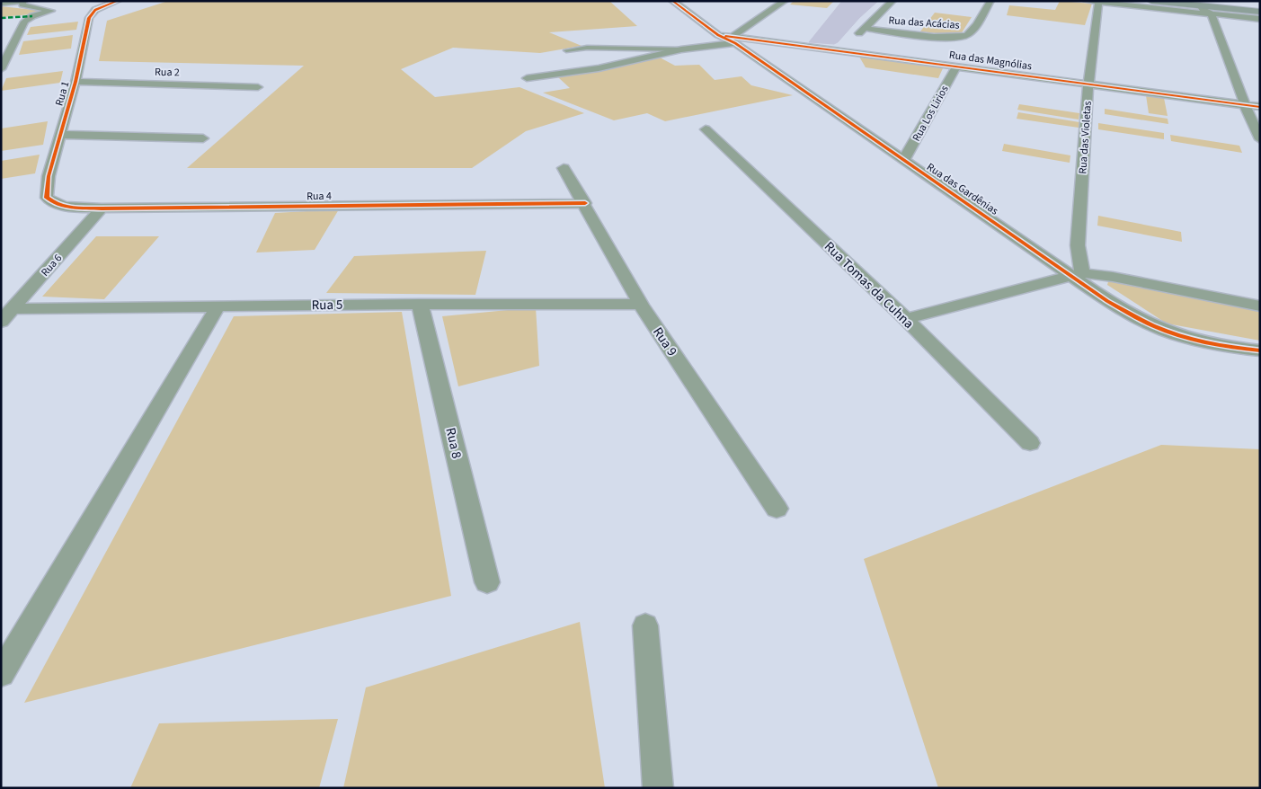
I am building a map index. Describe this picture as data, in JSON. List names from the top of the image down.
{
  "streets": {
    "street": [
      "Rua das Acácias",
      "Rua das Magnólias",
      "Rua 2",
      "Rua 1",
      "Rua Los Lirios",
      "Rua das Violetas",
      "Rua das Gardênias",
      "Rua 4",
      "Rua 6",
      "Rua Tomas da Cuhna",
      "Rua 5",
      "Rua 9",
      "Rua 8"
    ]
  },
  "crossings": [
    ["Rua das Magnólias", "Rua Los Lirios"],
    ["Rua das Magnólias", "Rua das Violetas"],
    ["Rua das Magnólias", "Rua das Gardênias"],
    ["Rua 2", "Rua 1"],
    ["Rua 1", "Rua 4"],
    ["Rua Los Lirios", "Rua das Gardênias"],
    ["Rua das Violetas", "Rua das Gardênias"],
    ["Rua 4", "Rua 6"],
    ["Rua 4", "Rua 9"],
    ["Rua 6", "Rua 5"],
    ["Rua 5", "Rua 9"],
    ["Rua 5", "Rua 8"]
  ]
}
